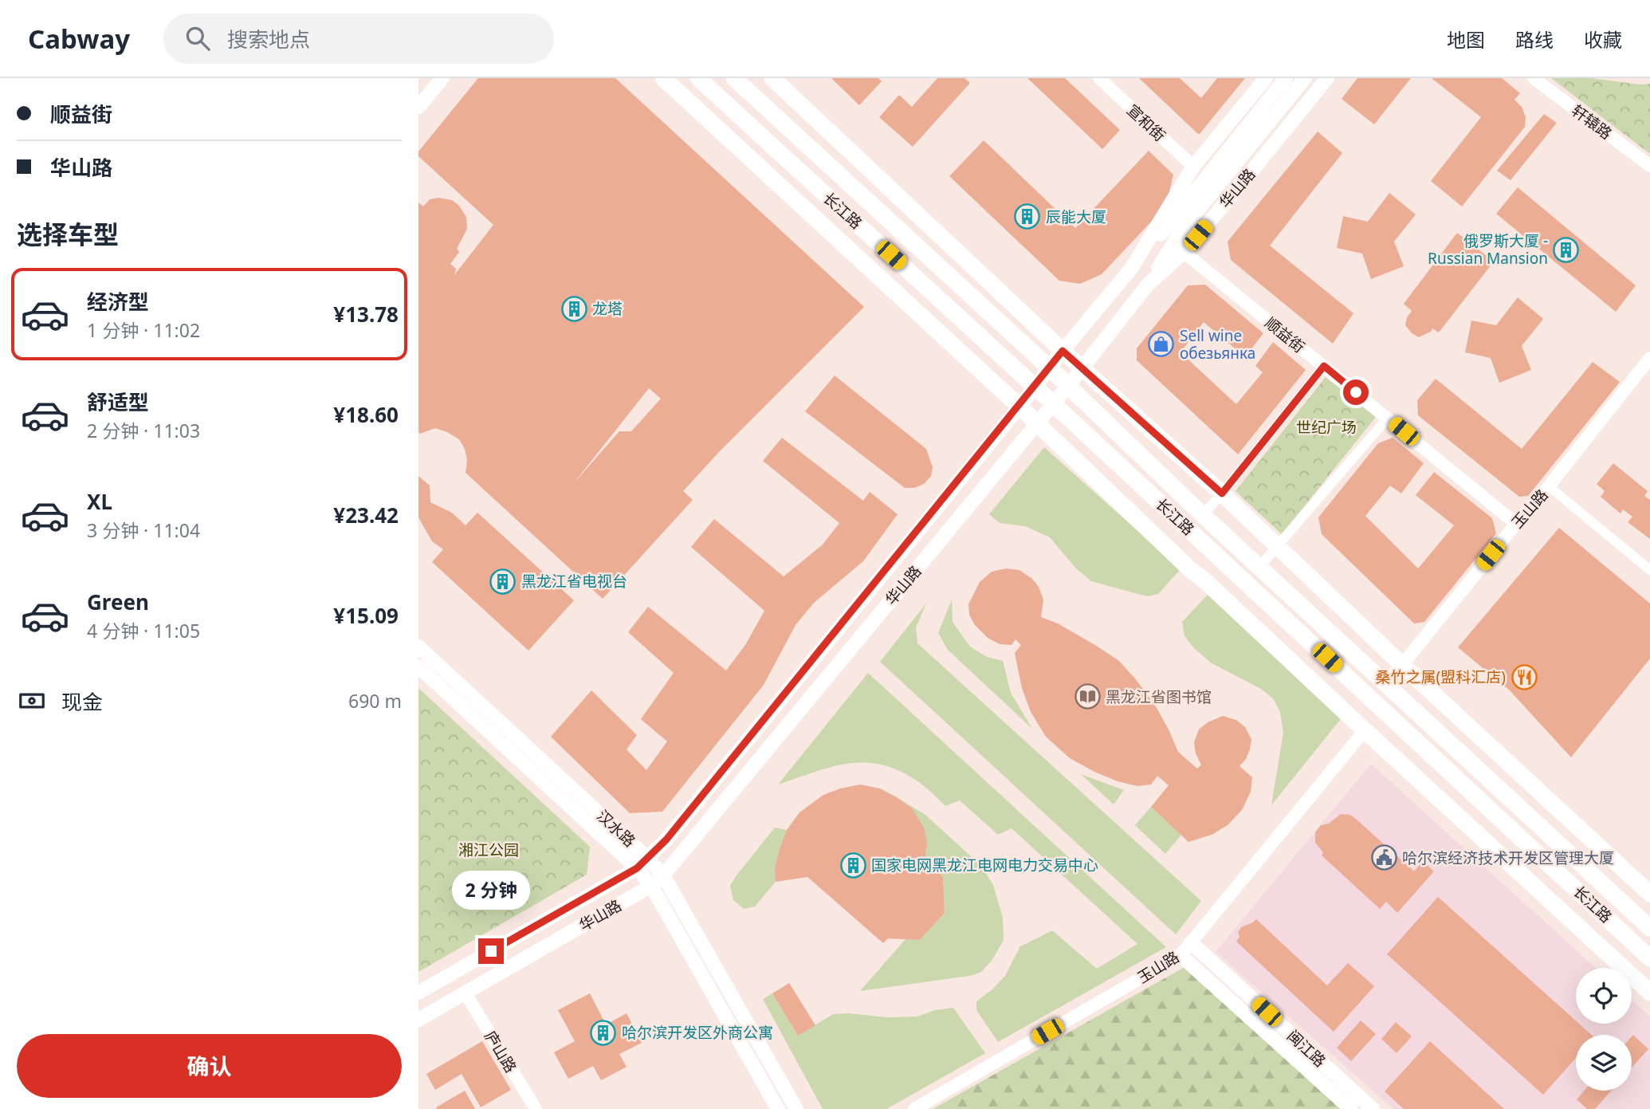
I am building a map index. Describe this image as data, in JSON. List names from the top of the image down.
{
  "streets": {
    "main road": [
      "华山路",
      "长江路",
      "汉水路",
      "闽江路"
    ],
    "street": [
      "轩辕路",
      "宣和街",
      "顺益街",
      "玉山路",
      "庐山路"
    ]
  },
  "crossings": [
    ["宣和街", "华山路"],
    ["华山路", "长江路"],
    ["华山路", "顺益街"],
    ["华山路", "汉水路"],
    ["华山路", "庐山路"],
    ["长江路", "玉山路"],
    ["顺益街", "玉山路"],
    ["玉山路", "闽江路"]
  ],
  "parks": ["世纪广场", "湘江公园"],
  "places": {
    "building": [
      "辰能大厦",
      "俄罗斯大厦 - Russian Mansion",
      "龙塔",
      "黑龙江省电视台",
      "国家电网黑龙江电网电力交易中心",
      "哈尔滨开发区外商公寓"
    ],
    "shop": ["Sell wine обезьянка"],
    "restaurant": ["桑竹之属(盟科汇店)"],
    "library": ["黑龙江省图书馆"],
    "public building": ["哈尔滨经济技术开发区管理大厦"]
  },
  "page": {
    "header": "Cabway",
    "search": "搜索地点",
    "nav": ["地图", "路线", "收藏"],
    "banner": ["顺益街", "华山路"],
    "heading": "选择车型",
    "list": [
      {
        "name": "经济型",
        "note": "1 分钟 · 11:02",
        "value": "¥13.78"
      },
      {
        "name": "舒适型",
        "note": "2 分钟 · 11:03",
        "value": "¥18.60"
      },
      {
        "name": "XL",
        "note": "3 分钟 · 11:04",
        "value": "¥23.42"
      },
      {
        "name": "Green",
        "note": "4 分钟 · 11:05",
        "value": "¥15.09"
      }
    ],
    "pay": ["现金", "690 m"],
    "bubble": "2 分钟",
    "buttons": "确认"
  }
}
